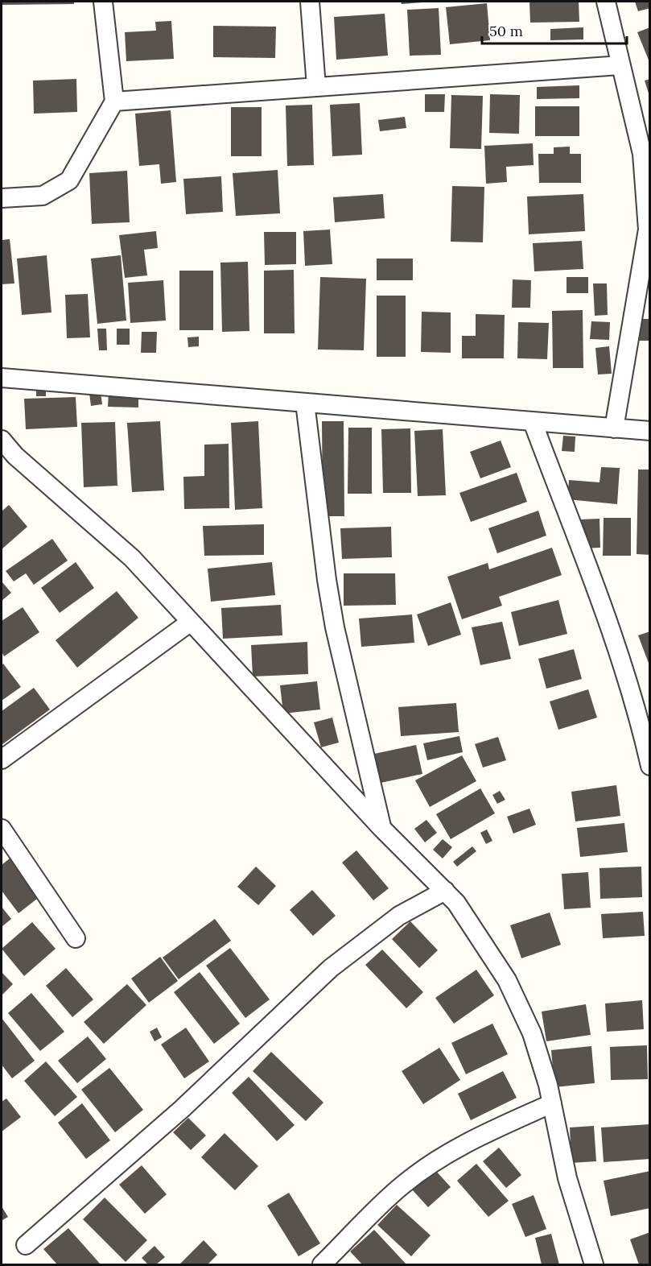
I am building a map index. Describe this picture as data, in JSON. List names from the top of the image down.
{
  "scale_bar": "50 m"
}
